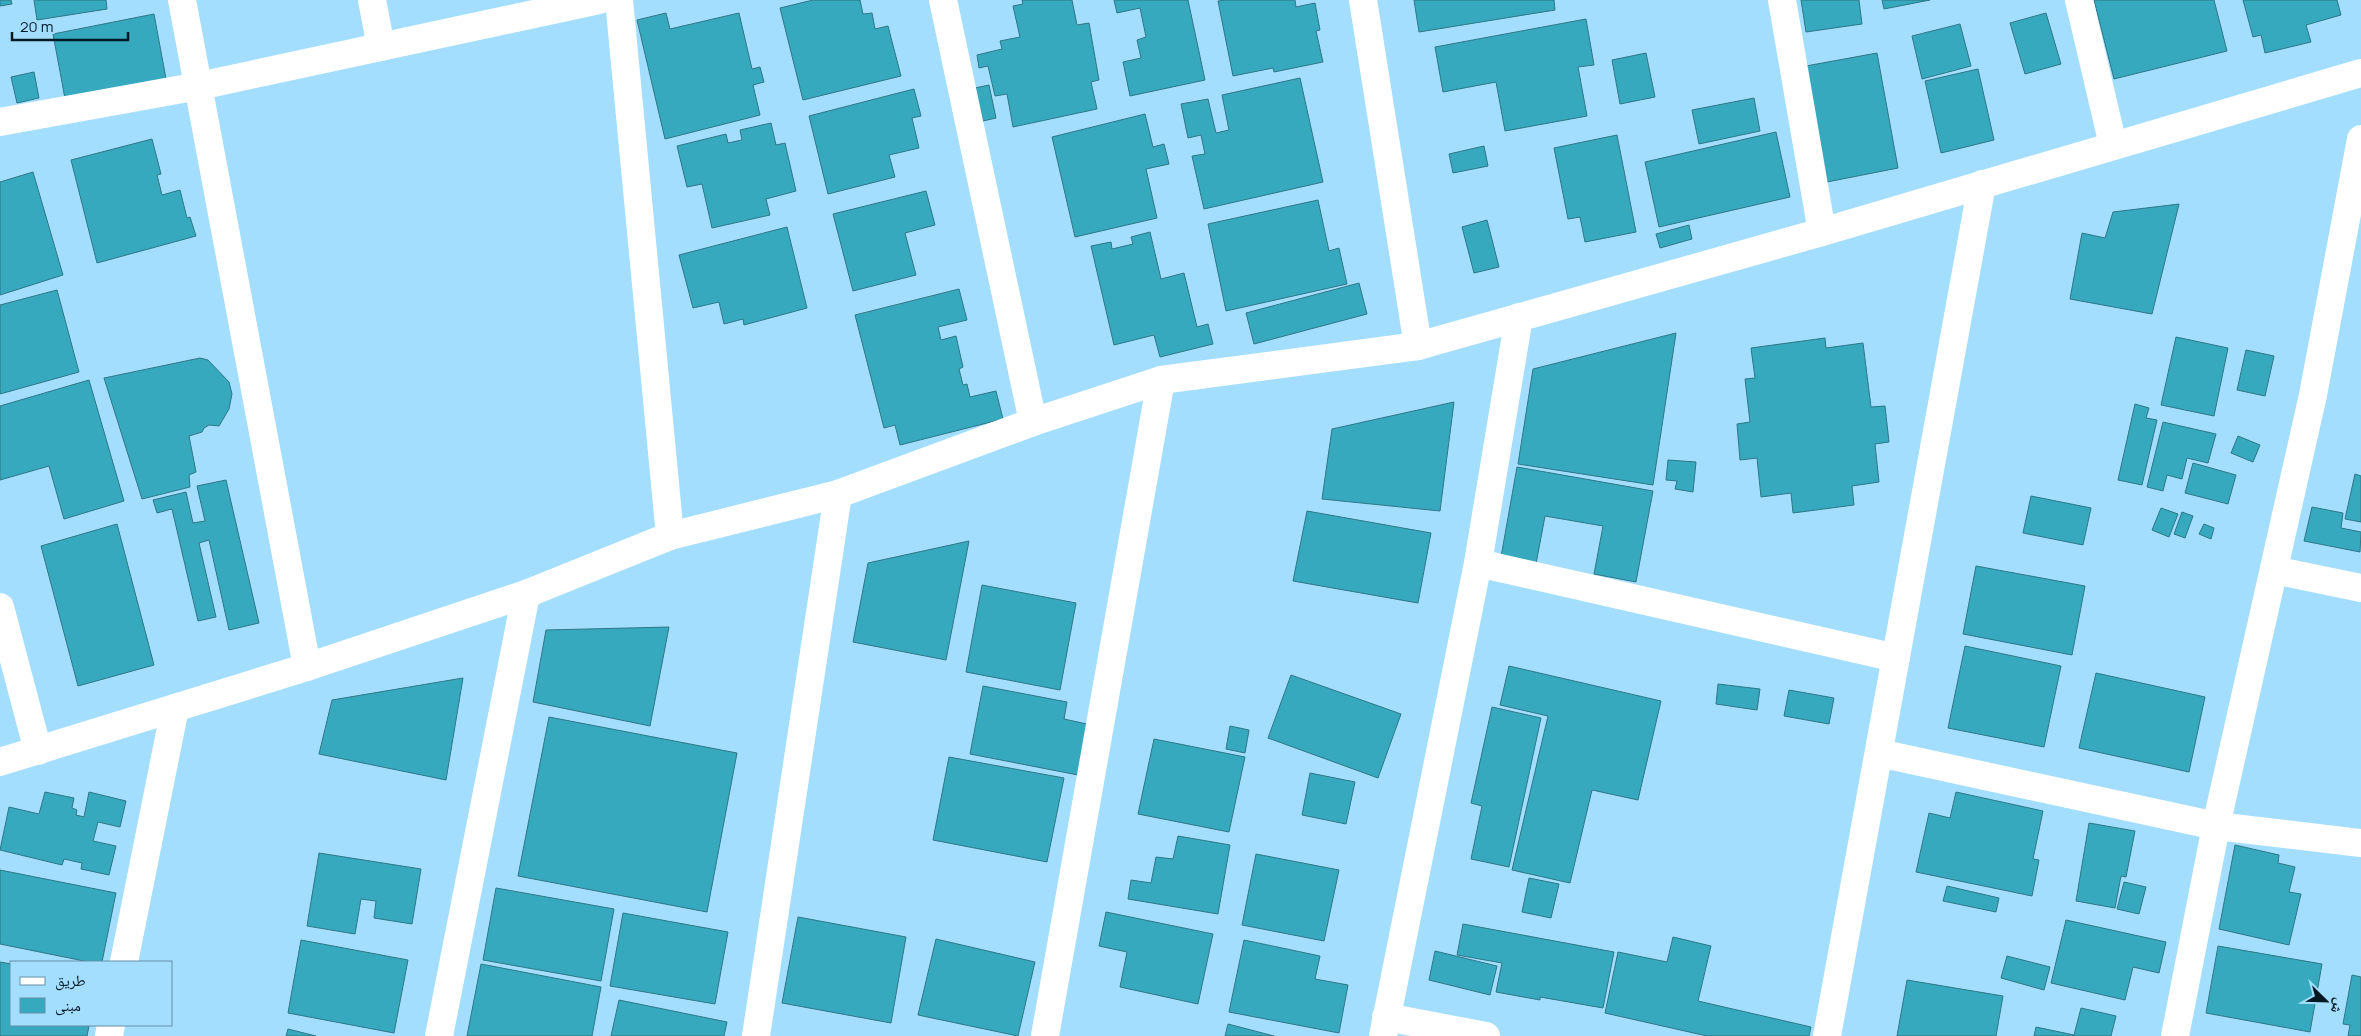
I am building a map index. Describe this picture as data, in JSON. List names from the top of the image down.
{
  "legend": ["طريق", "مبنى"],
  "scale_bar": "20 m",
  "north": "bottom right"
}
